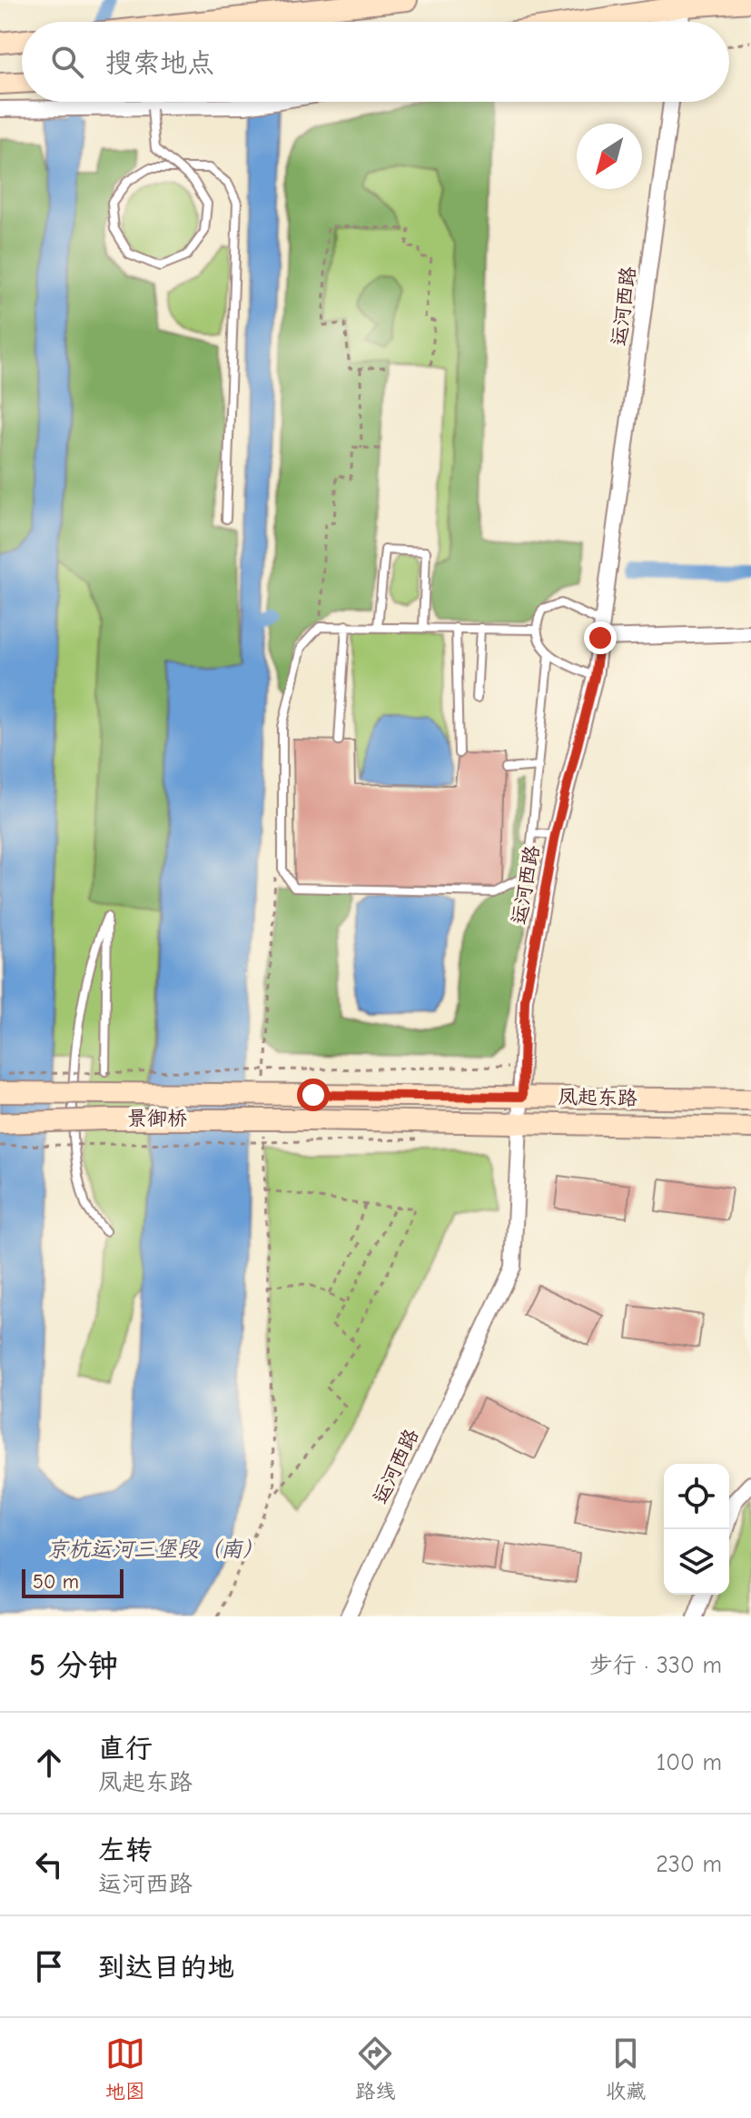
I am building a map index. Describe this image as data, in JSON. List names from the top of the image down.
{
  "streets": {
    "main road": ["凤起东路", "景御桥"],
    "street": ["运河西路"]
  },
  "crossings": [
    ["运河西路", "凤起东路"],
    ["凤起东路", "景御桥"]
  ],
  "water": ["京杭运河三堡段（南）"],
  "scale_bar": "50 m",
  "north": "bottom left",
  "page": {
    "search": "搜索地点",
    "scale": "50 m",
    "heading": ["5 分钟", "步行 · 330 m"],
    "list": [
      ["直行", "凤起东路", "100 m"],
      ["左转", "运河西路", "230 m"],
      "到达目的地"
    ],
    "nav": ["地图", "路线", "收藏"]
  }
}
